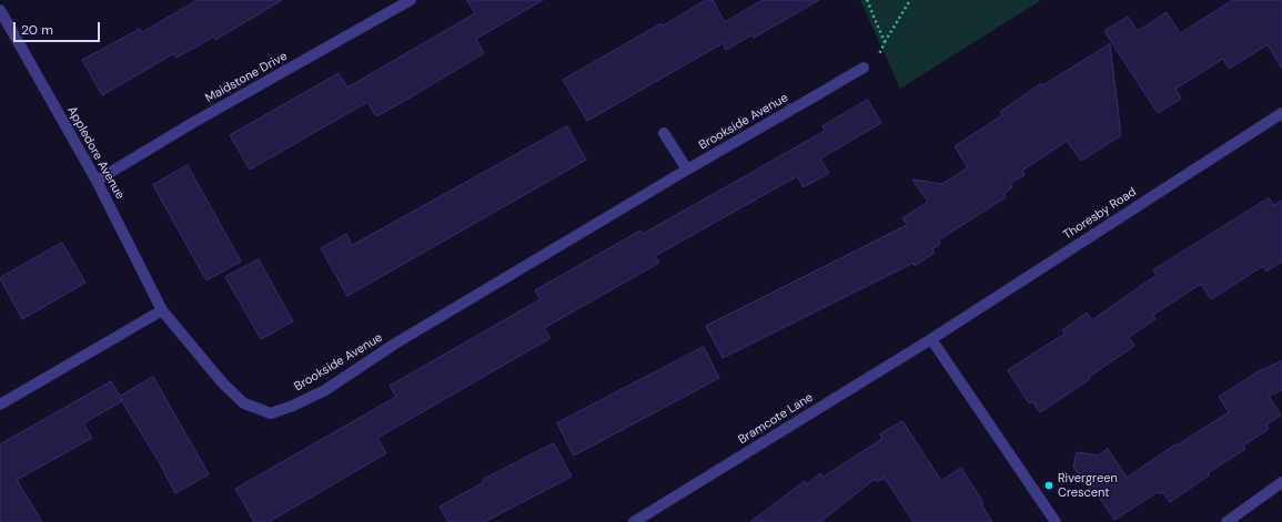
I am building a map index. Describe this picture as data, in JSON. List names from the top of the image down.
{
  "streets": {
    "street": [
      "Maidstone Drive",
      "Brookside Avenue",
      "Appledore Avenue",
      "Thoresby Road",
      "Bramcote Lane"
    ]
  },
  "crossings": [
    ["Maidstone Drive", "Appledore Avenue"],
    ["Brookside Avenue", "Appledore Avenue"],
    ["Thoresby Road", "Bramcote Lane"]
  ],
  "places": ["Rivergreen Crescent"],
  "scale_bar": "20 m"
}
